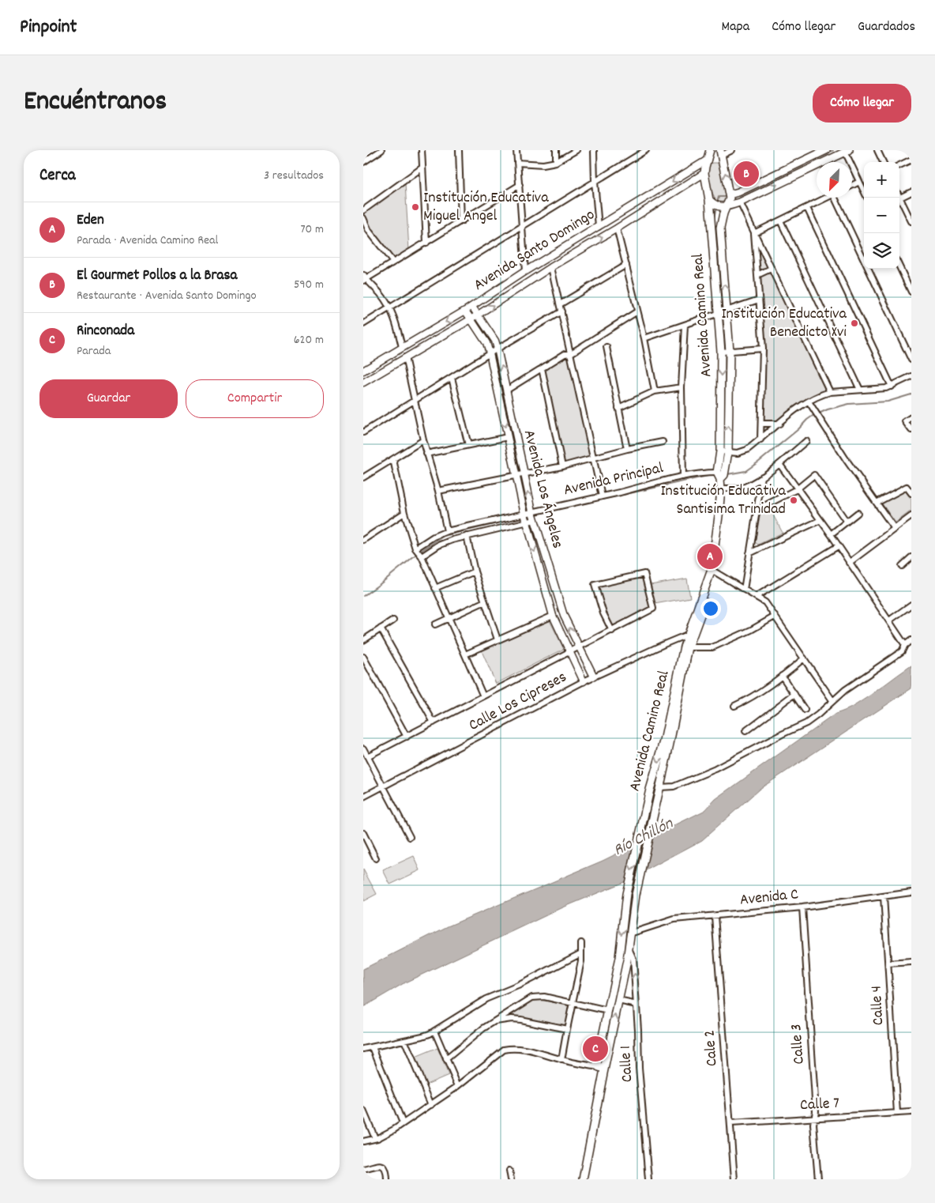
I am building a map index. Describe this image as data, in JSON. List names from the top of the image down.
{
  "streets": {
    "main road": ["Avenida Santo Domingo", "Avenida Camino Real"],
    "street": [
      "Avenida Principal",
      "Avenida Los Ángeles",
      "Calle Los Cipreses",
      "Avenida C",
      "Calle 4",
      "Calle 3",
      "Cale 2",
      "Calle 1",
      "Calle 7"
    ]
  },
  "crossings": [
    ["Avenida Santo Domingo", "Avenida Camino Real"],
    ["Avenida Santo Domingo", "Avenida Los Ángeles"],
    ["Avenida Camino Real", "Avenida Principal"],
    ["Avenida Camino Real", "Calle Los Cipreses"],
    ["Avenida Camino Real", "Avenida C"],
    ["Avenida Camino Real", "Calle 1"],
    ["Avenida Principal", "Avenida Los Ángeles"],
    ["Avenida Los Ángeles", "Calle Los Cipreses"],
    ["Avenida C", "Calle 4"],
    ["Avenida C", "Calle 3"],
    ["Avenida C", "Cale 2"],
    ["Calle 4", "Calle 7"],
    ["Calle 3", "Calle 7"],
    ["Cale 2", "Calle 7"]
  ],
  "water": ["Río Chillón"],
  "places": ["Institución Educativa Miguel Angel", "Institución Educativa Benedicto Xvi", "Institución Educativa Santisima Trinidad"],
  "north": "bottom left",
  "page": {
    "header": "Pinpoint",
    "nav": ["Mapa", "Cómo llegar", "Guardados"],
    "title": "Encuéntranos",
    "buttons": [
      "Cómo llegar",
      ["Guardar", "Compartir"]
    ],
    "heading": ["Cerca", "3 resultados"],
    "pins": ["B", "A", "C"],
    "map_buttons": ["+", "−"],
    "list": [
      {
        "mark": "A",
        "name": "Eden",
        "note": "Parada · Avenida Camino Real",
        "value": "70 m"
      },
      {
        "mark": "B",
        "name": "El Gourmet Pollos a la Brasa",
        "note": "Restaurante · Avenida Santo Domingo",
        "value": "590 m"
      },
      {
        "mark": "C",
        "name": "Rinconada",
        "note": "Parada",
        "value": "620 m"
      }
    ]
  }
}
